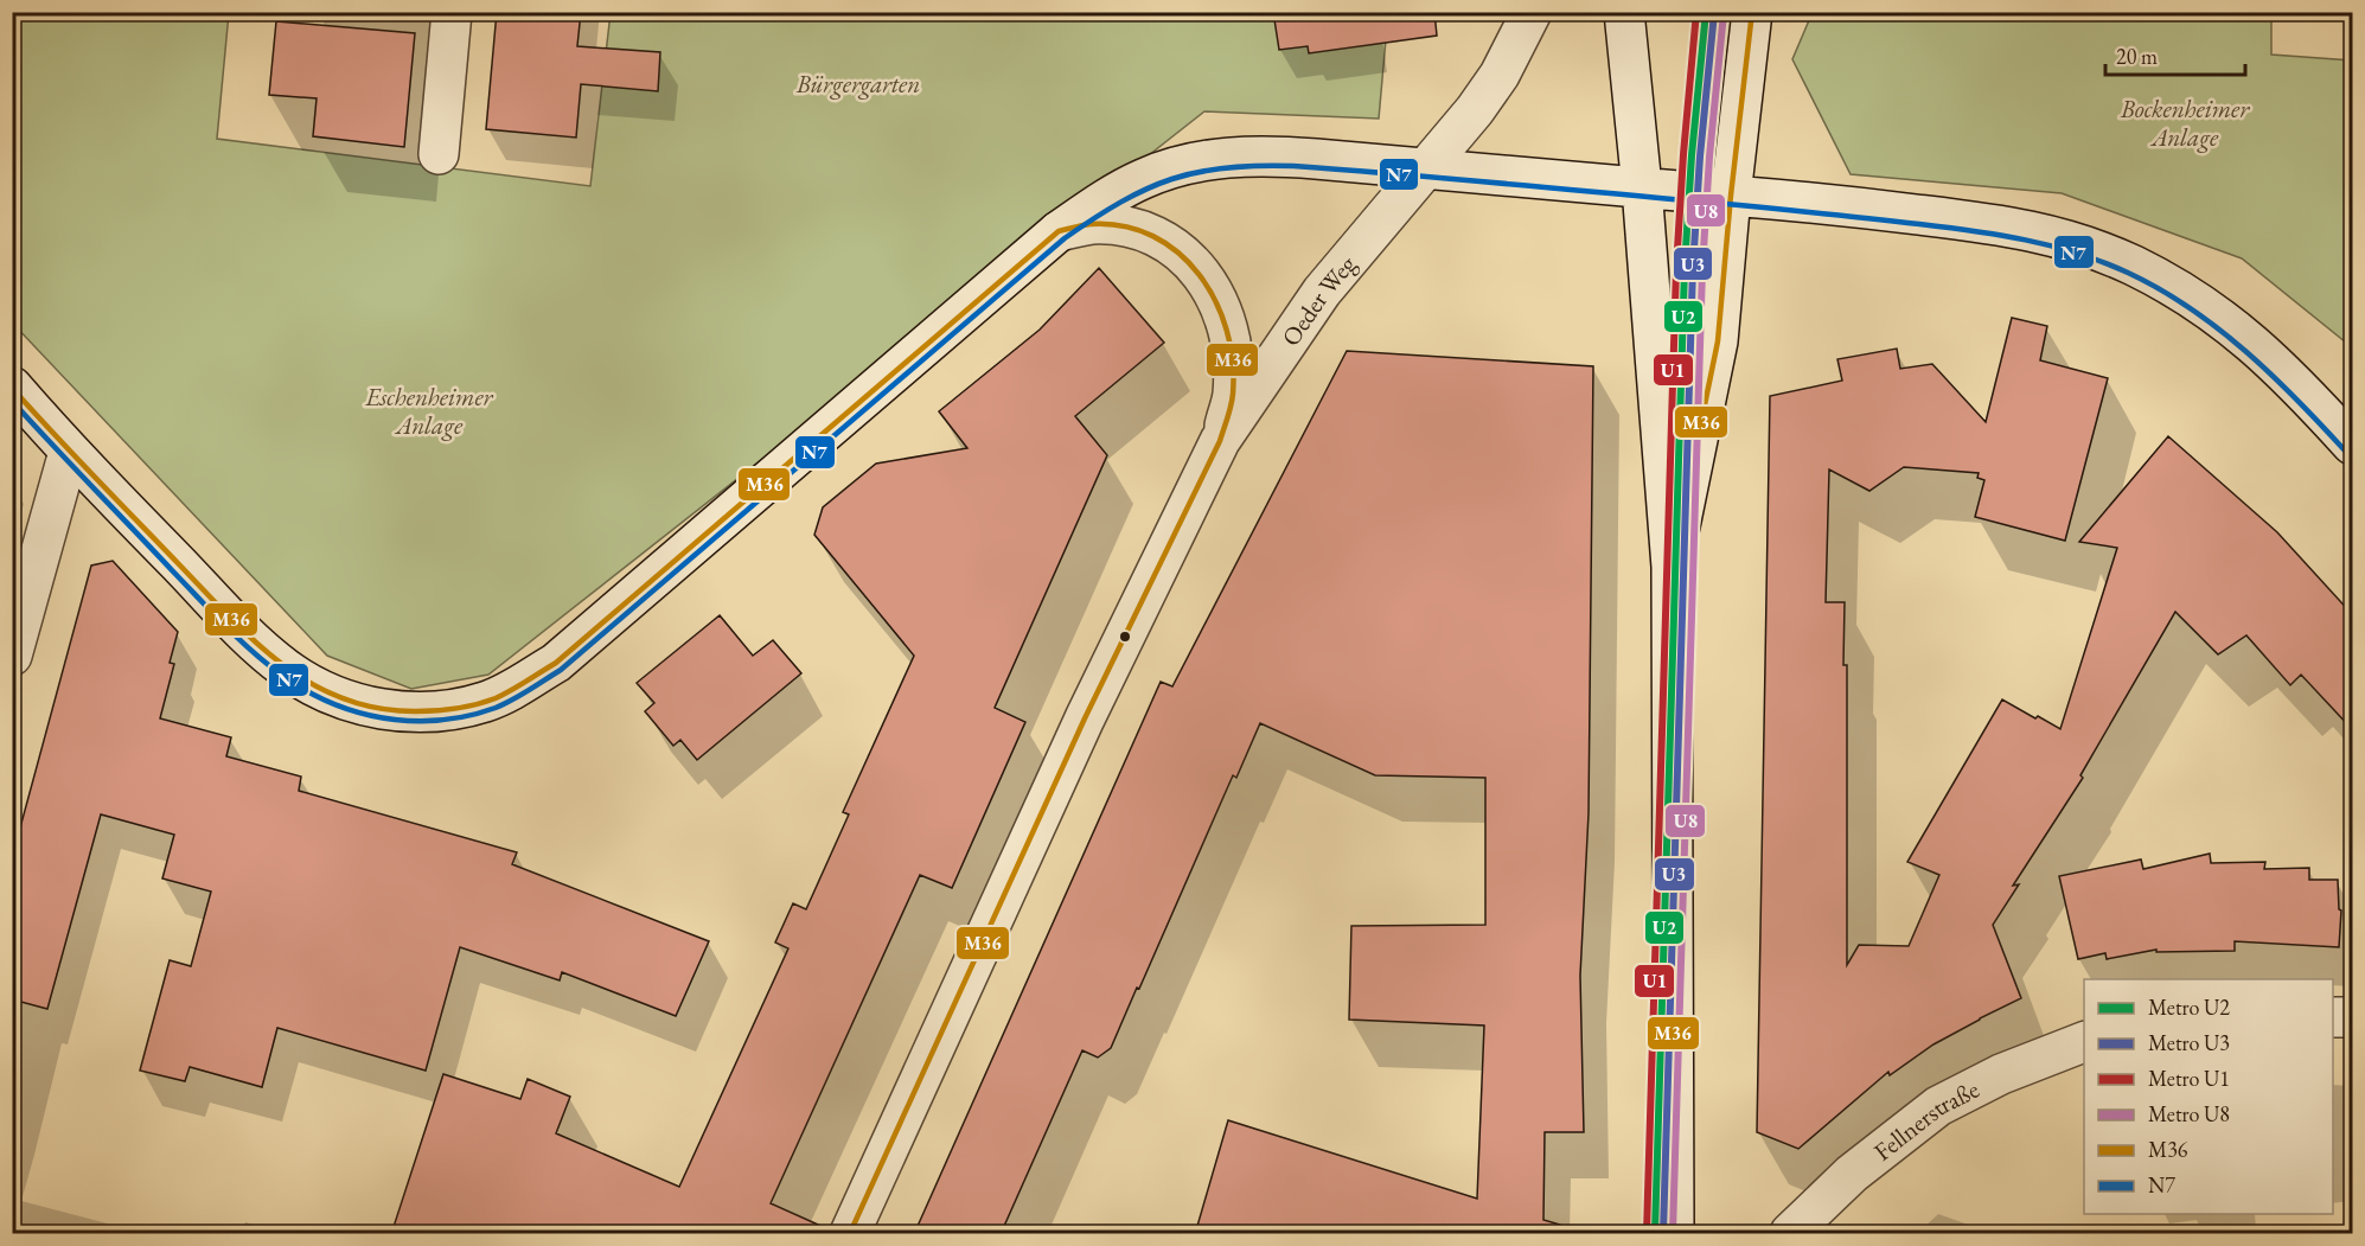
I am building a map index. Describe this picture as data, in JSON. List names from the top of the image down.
{
  "streets": {
    "main road": ["Oeder Weg", "Fellnerstraße"]
  },
  "parks": ["Bürgergarten", "Bockenheimer Anlage", "Eschenheimer Anlage"],
  "lines": [
    "metro line U2",
    "metro line U1",
    "transit line M36",
    "metro line U3",
    "metro line U8",
    "transit line N7"
  ],
  "legend": [
    "Metro U2",
    "Metro U3",
    "Metro U1",
    "Metro U8",
    "M36",
    "N7"
  ],
  "scale_bar": "20 m"
}
